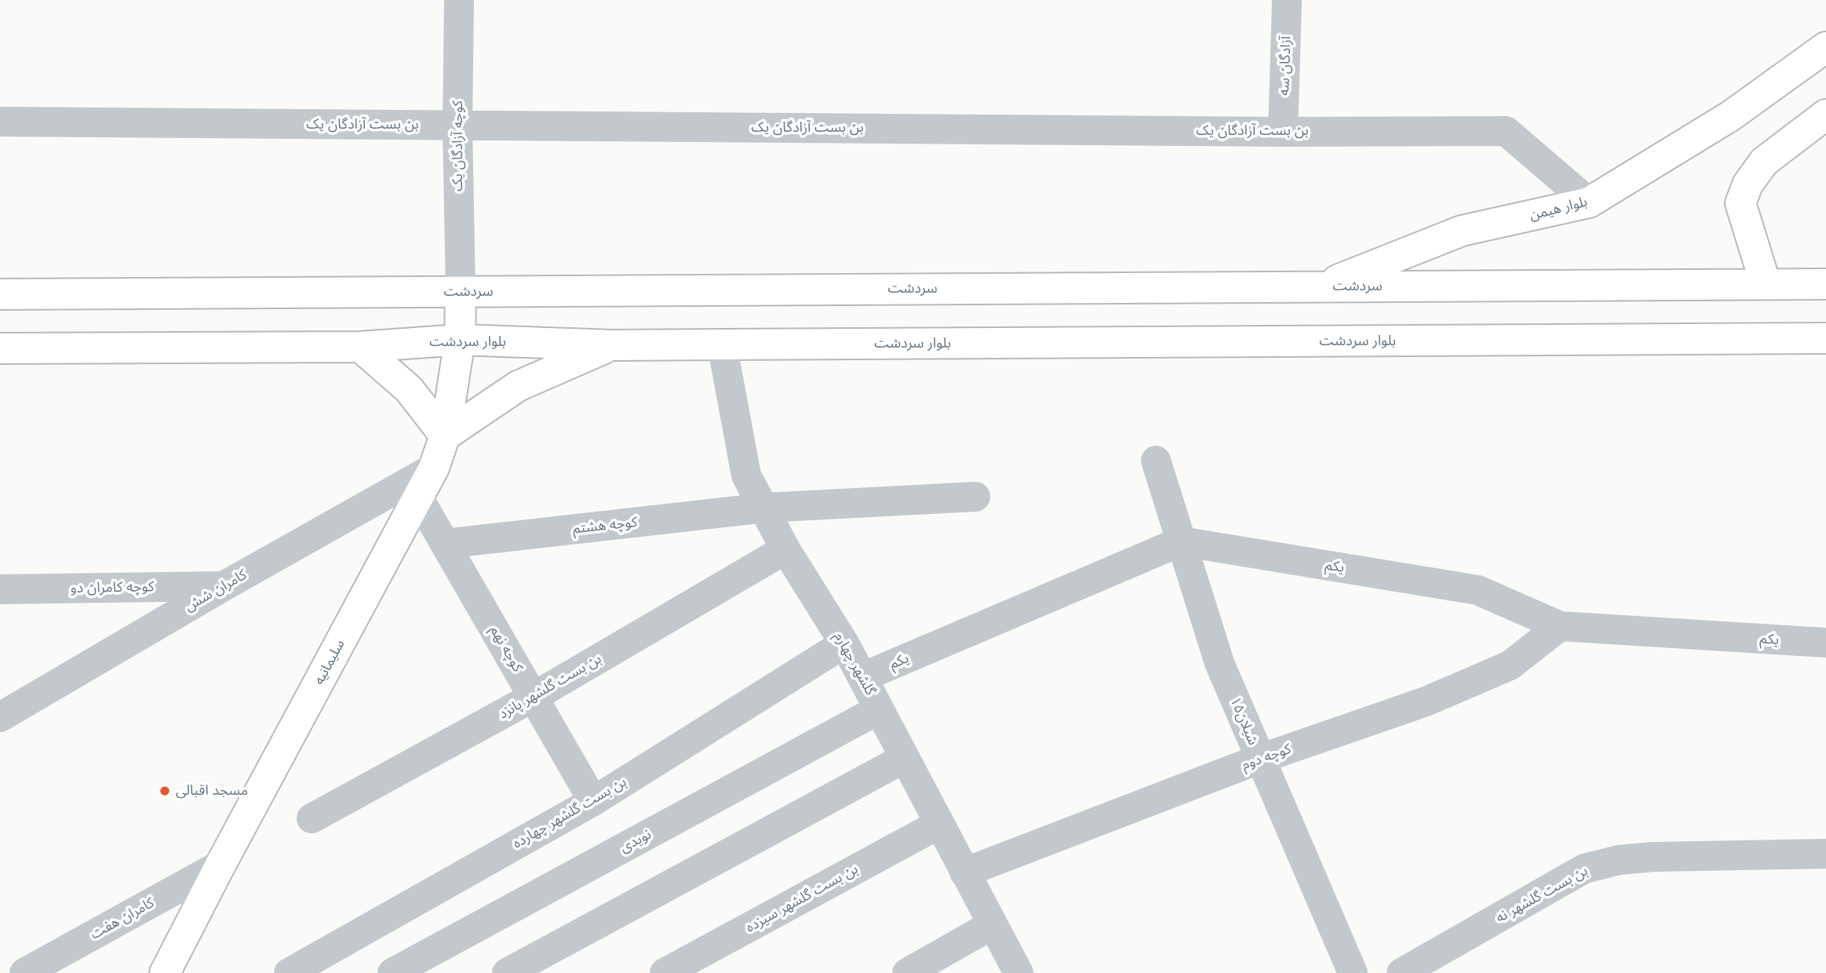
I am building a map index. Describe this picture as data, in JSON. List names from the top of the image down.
{
  "streets": {
    "main road": [
      "بلوار هیمن",
      "سردشت",
      "بلوار سردشت",
      "سلیمانیه"
    ],
    "street": [
      "آزادگان سه",
      "بن بست آزادگان یک",
      "کوچه آزادگان یک",
      "کوچه هشتم",
      "یکم",
      "کوچه کامران دو",
      "کامران شش",
      "کوچه نهم",
      "گلشهر چهارم",
      "بن بست گلشهر پانزد",
      "شیلان۱۵",
      "کوچه دوم",
      "بن بست گلشهر چهارده",
      "نویدی",
      "بن بست گلشهر نه",
      "بن بست گلشهر سیزده",
      "کامران هفت"
    ]
  },
  "crossings": [
    ["آزادگان سه", "بن بست آزادگان یک"],
    ["بن بست آزادگان یک", "کوچه آزادگان یک"],
    ["بن بست آزادگان یک", "بلوار هیمن"],
    ["کوچه آزادگان یک", "سردشت"],
    ["کوچه آزادگان یک", "سلیمانیه"],
    ["بلوار هیمن", "سردشت"],
    ["سردشت", "سلیمانیه"],
    ["بلوار سردشت", "سلیمانیه"],
    ["بلوار سردشت", "گلشهر چهارم"],
    ["کوچه هشتم", "کوچه نهم"],
    ["کوچه هشتم", "گلشهر چهارم"],
    ["یکم", "گلشهر چهارم"],
    ["یکم", "شیلان۱۵"],
    ["یکم", "کوچه دوم"],
    ["کوچه کامران دو", "کامران شش"],
    ["کامران شش", "سلیمانیه"],
    ["کوچه نهم", "سلیمانیه"],
    ["کوچه نهم", "بن بست گلشهر پانزد"],
    ["کوچه نهم", "بن بست گلشهر چهارده"],
    ["سلیمانیه", "کامران هفت"],
    ["گلشهر چهارم", "بن بست گلشهر پانزد"],
    ["گلشهر چهارم", "کوچه دوم"],
    ["گلشهر چهارم", "بن بست گلشهر چهارده"],
    ["گلشهر چهارم", "نویدی"],
    ["گلشهر چهارم", "بن بست گلشهر سیزده"],
    ["شیلان۱۵", "کوچه دوم"]
  ],
  "places": ["مسجد اقبالی"]
}
